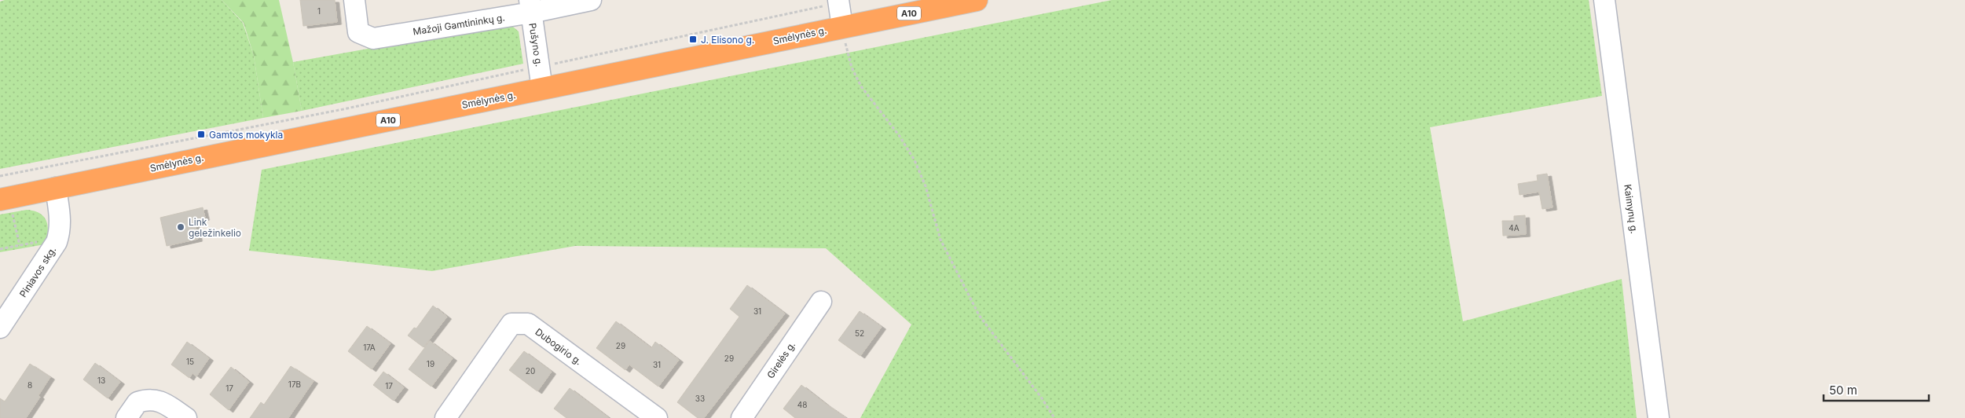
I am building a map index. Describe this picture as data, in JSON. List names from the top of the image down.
{
  "streets": {
    "highway": ["A10", "Smėlynės g."],
    "street": [
      "Mažoji Gamtininkų g.",
      "Pušyno g.",
      "Kaimynų g.",
      "Piniavos skg.",
      "Dubogirio g.",
      "Girelės g."
    ]
  },
  "crossings": [
    ["Mažoji Gamtininkų g.", "Pušyno g."],
    ["Smėlynės g.", "Pušyno g."],
    ["Smėlynės g.", "Piniavos skg."]
  ],
  "places": {
    "transit": ["J. Elisono g.", "Gamtos mokykla"],
    "other": ["Link geležinkelio"]
  },
  "house_numbers": [
    "1",
    "4A",
    "31",
    "52",
    "29",
    "17A",
    "29",
    "15",
    "19",
    "31",
    "20",
    "13",
    "17B",
    "8",
    "17",
    "17",
    "33",
    "48"
  ],
  "scale_bar": "50 m"
}
